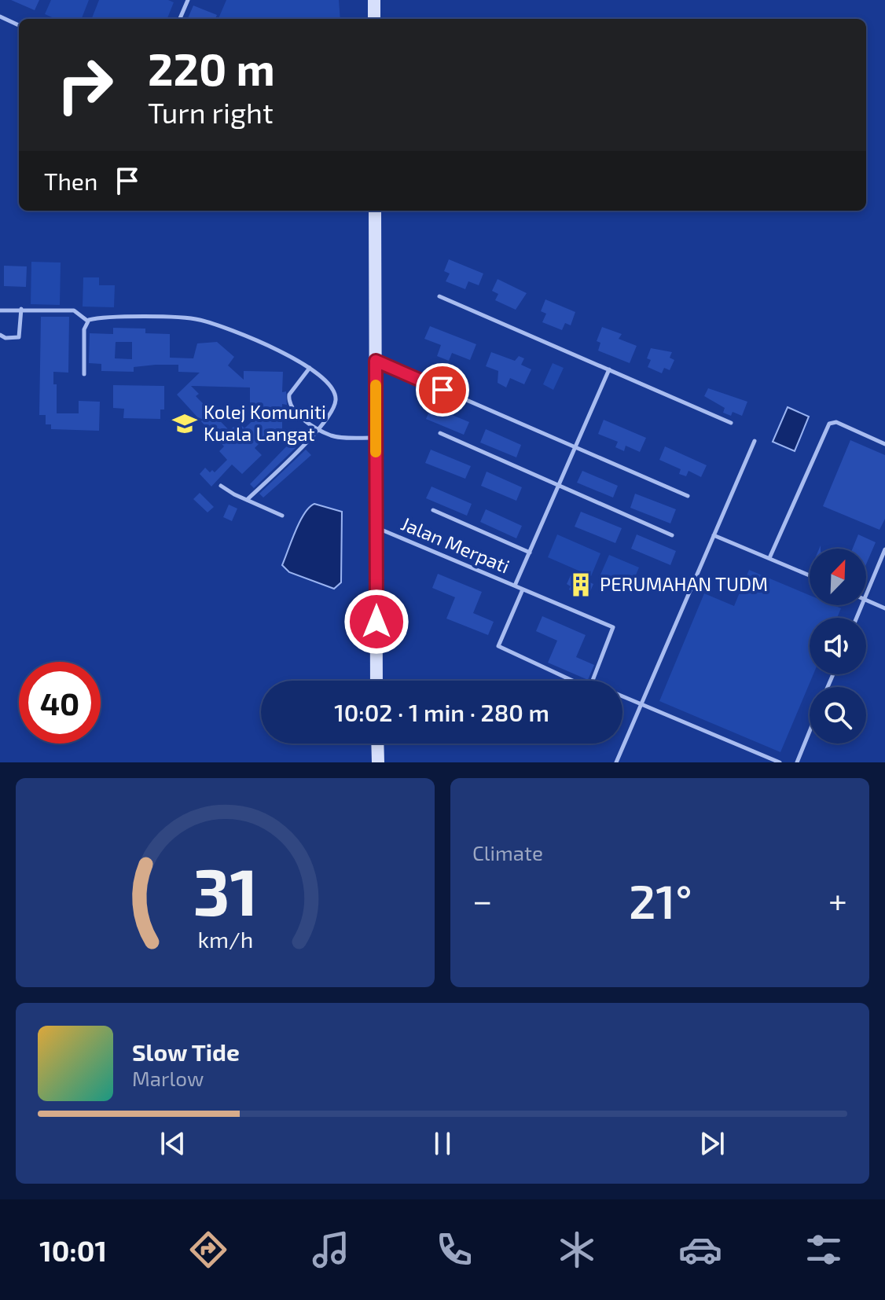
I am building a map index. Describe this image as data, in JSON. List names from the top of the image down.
{
  "streets": {
    "lane": ["Jalan Merpati"]
  },
  "places": {
    "school or university": ["Kolej Komuniti Kuala Langat"],
    "building": ["PERUMAHAN TUDM"]
  },
  "north": "top right",
  "page": {
    "turn": ["220 m", "Turn right"],
    "then": "Then",
    "limit": "40",
    "trip": "10:02 · 1 min · 280 m",
    "tile": "Climate",
    "heat": ["−", "21°", "+"],
    "song": ["Slow Tide", "Marlow"],
    "tabs": "10:01",
    "gauge": ["31", "km/h"]
  }
}
